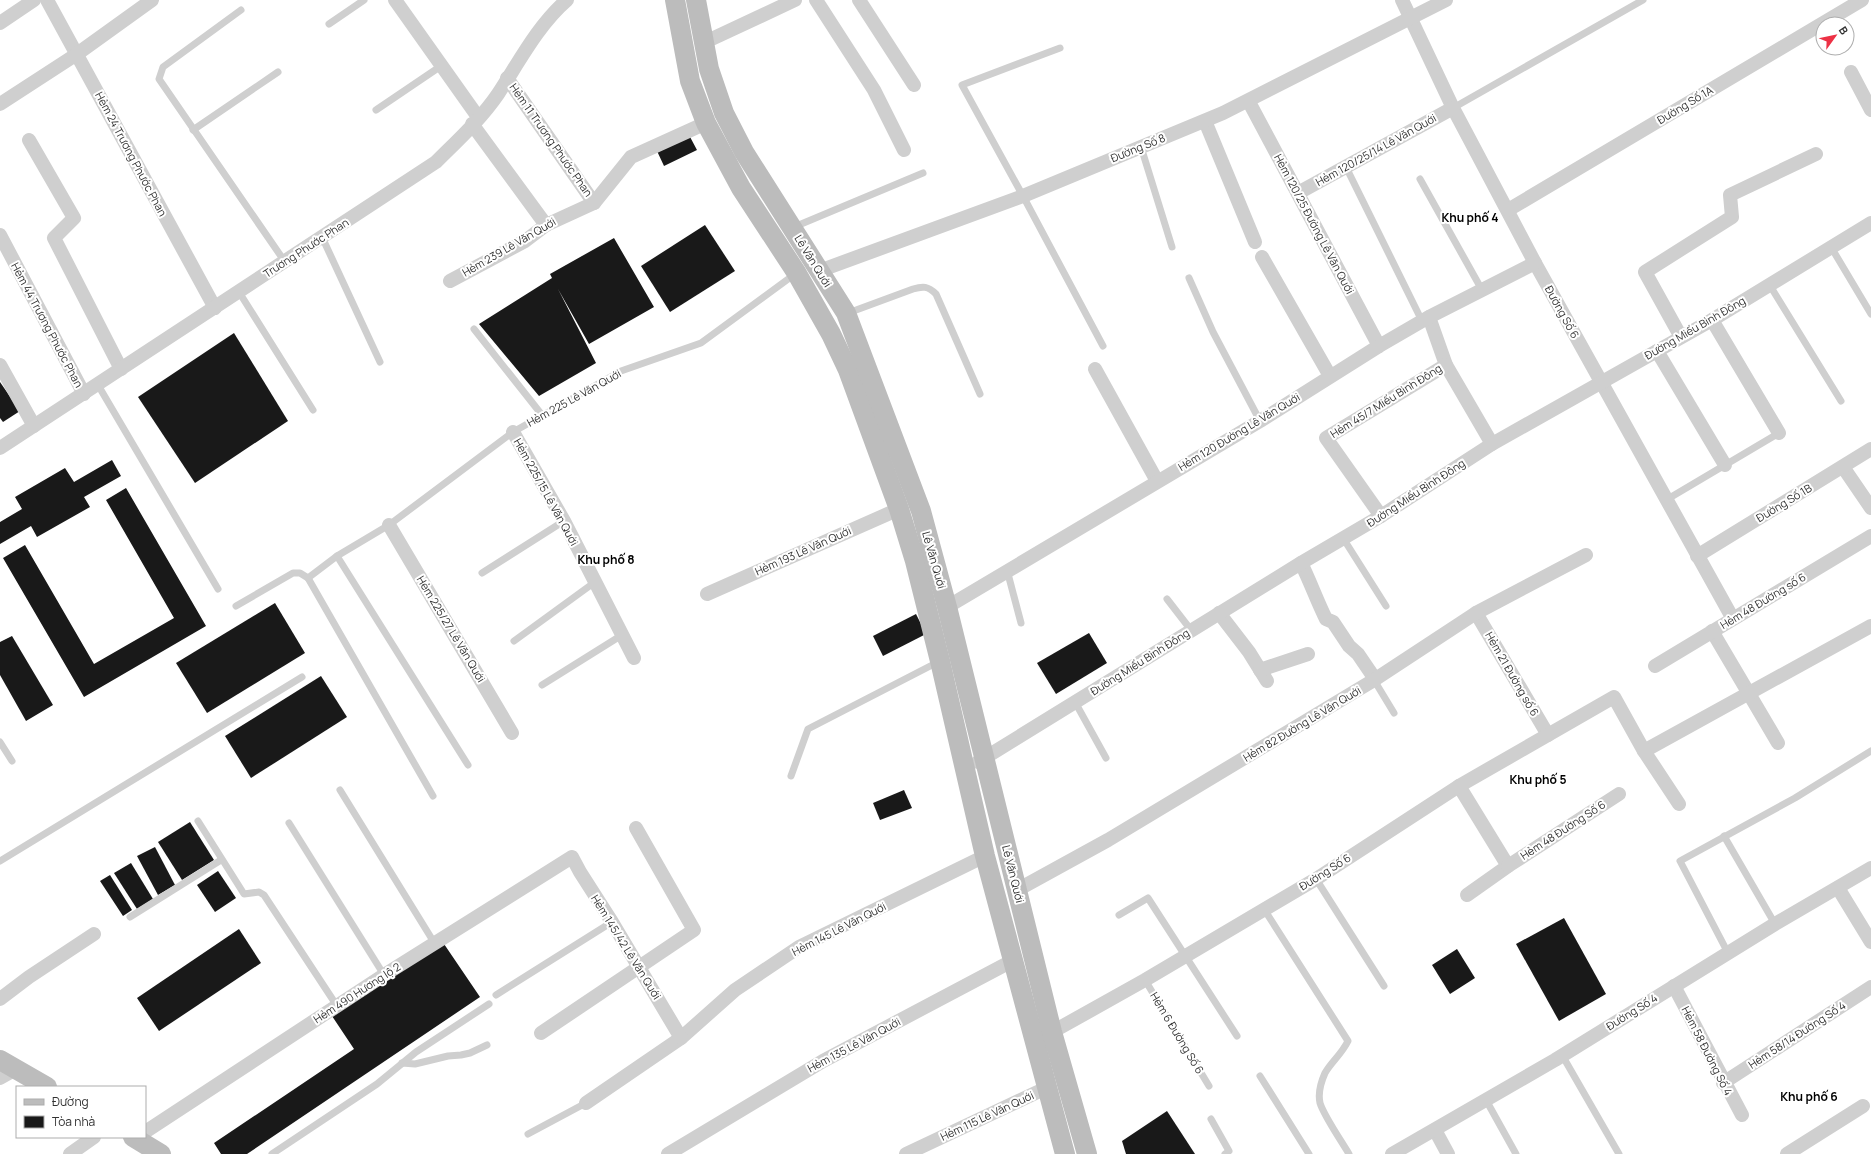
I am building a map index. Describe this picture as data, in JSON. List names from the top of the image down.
{
  "streets": {
    "main road": ["Lê Văn Quới"],
    "street": [
      "Đường Số 1A",
      "Hẻm 11 Trương Phước Phan",
      "Đường Số 8",
      "Hẻm 120/25/14 Lê Văn Quới",
      "Hẻm 24 Trương Phước Phan",
      "Hẻm 120/25 Đường Lê Văn Quới",
      "Hẻm 239 Lê Văn Quới",
      "Trương Phước Phan",
      "Đường Số 6",
      "Hẻm 44 Trương Phước Phan",
      "Đường Miếu Bình Đông",
      "Hẻm 45/7 Miếu Bình Đông",
      "Hẻm 120 Đường Lê Văn Quới",
      "Hẻm 225/15 Lê Văn Quới",
      "Đường Số 1B",
      "Hẻm 193 Lê Văn Quới",
      "Hẻm 48 Đường số 6",
      "Hẻm 225/27 Lê Văn Quới",
      "Hẻm 21 Đường số 6",
      "Hẻm 82 Đường Lê Văn Quới",
      "Hẻm 48 Đường Số 6",
      "Hẻm 145 Lê Văn Quới",
      "Hẻm 145/42 Lê Văn Quới",
      "Hẻm 490 Hương lộ 2",
      "Đường Số 4",
      "Hẻm 58/14 Đường Số 4",
      "Hẻm 135 Lê Văn Quới",
      "Hẻm 58 Đường Số 4",
      "Hẻm 115 Lê Văn Quới"
    ],
    "lane": ["Hẻm 225 Lê Văn Quới", "Hẻm 6 Đường Số 6"]
  },
  "crossings": [
    ["Đường Số 1A", "Đường Số 6"],
    ["Hẻm 11 Trương Phước Phan", "Hẻm 239 Lê Văn Quới"],
    ["Hẻm 11 Trương Phước Phan", "Trương Phước Phan"],
    ["Đường Số 8", "Hẻm 120/25 Đường Lê Văn Quới"],
    ["Đường Số 8", "Lê Văn Quới"],
    ["Đường Số 8", "Đường Số 6"],
    ["Hẻm 120/25/14 Lê Văn Quới", "Hẻm 120/25 Đường Lê Văn Quới"],
    ["Hẻm 120/25/14 Lê Văn Quới", "Đường Số 6"],
    ["Hẻm 24 Trương Phước Phan", "Trương Phước Phan"],
    ["Hẻm 120/25 Đường Lê Văn Quới", "Hẻm 120 Đường Lê Văn Quới"],
    ["Hẻm 239 Lê Văn Quới", "Lê Văn Quới"],
    ["Trương Phước Phan", "Hẻm 44 Trương Phước Phan"],
    ["Lê Văn Quới", "Đường Số 6"],
    ["Lê Văn Quới", "Đường Miếu Bình Đông"],
    ["Lê Văn Quới", "Hẻm 225 Lê Văn Quới"],
    ["Lê Văn Quới", "Hẻm 120 Đường Lê Văn Quới"],
    ["Lê Văn Quới", "Hẻm 193 Lê Văn Quới"],
    ["Lê Văn Quới", "Hẻm 82 Đường Lê Văn Quới"],
    ["Lê Văn Quới", "Hẻm 145 Lê Văn Quới"],
    ["Lê Văn Quới", "Hẻm 135 Lê Văn Quới"],
    ["Lê Văn Quới", "Hẻm 115 Lê Văn Quới"],
    ["Đường Số 6", "Đường Miếu Bình Đông"],
    ["Đường Số 6", "Hẻm 120 Đường Lê Văn Quới"],
    ["Đường Số 6", "Đường Số 1B"],
    ["Đường Số 6", "Hẻm 48 Đường số 6"],
    ["Đường Số 6", "Hẻm 21 Đường số 6"],
    ["Đường Số 6", "Hẻm 6 Đường Số 6"],
    ["Đường Miếu Bình Đông", "Hẻm 45/7 Miếu Bình Đông"],
    ["Hẻm 225 Lê Văn Quới", "Hẻm 225/15 Lê Văn Quới"],
    ["Hẻm 225 Lê Văn Quới", "Hẻm 225/27 Lê Văn Quới"],
    ["Hẻm 21 Đường số 6", "Hẻm 82 Đường Lê Văn Quới"],
    ["Hẻm 145 Lê Văn Quới", "Hẻm 145/42 Lê Văn Quới"],
    ["Hẻm 145/42 Lê Văn Quới", "Hẻm 490 Hương lộ 2"],
    ["Đường Số 4", "Hẻm 58 Đường Số 4"],
    ["Hẻm 58/14 Đường Số 4", "Hẻm 58 Đường Số 4"]
  ],
  "districts": [
    "Khu phố 4",
    "Khu phố 8",
    "Khu phố 5",
    "Khu phố 6"
  ],
  "legend": ["Đường", "Tòa nhà"],
  "north": "top right"
}
